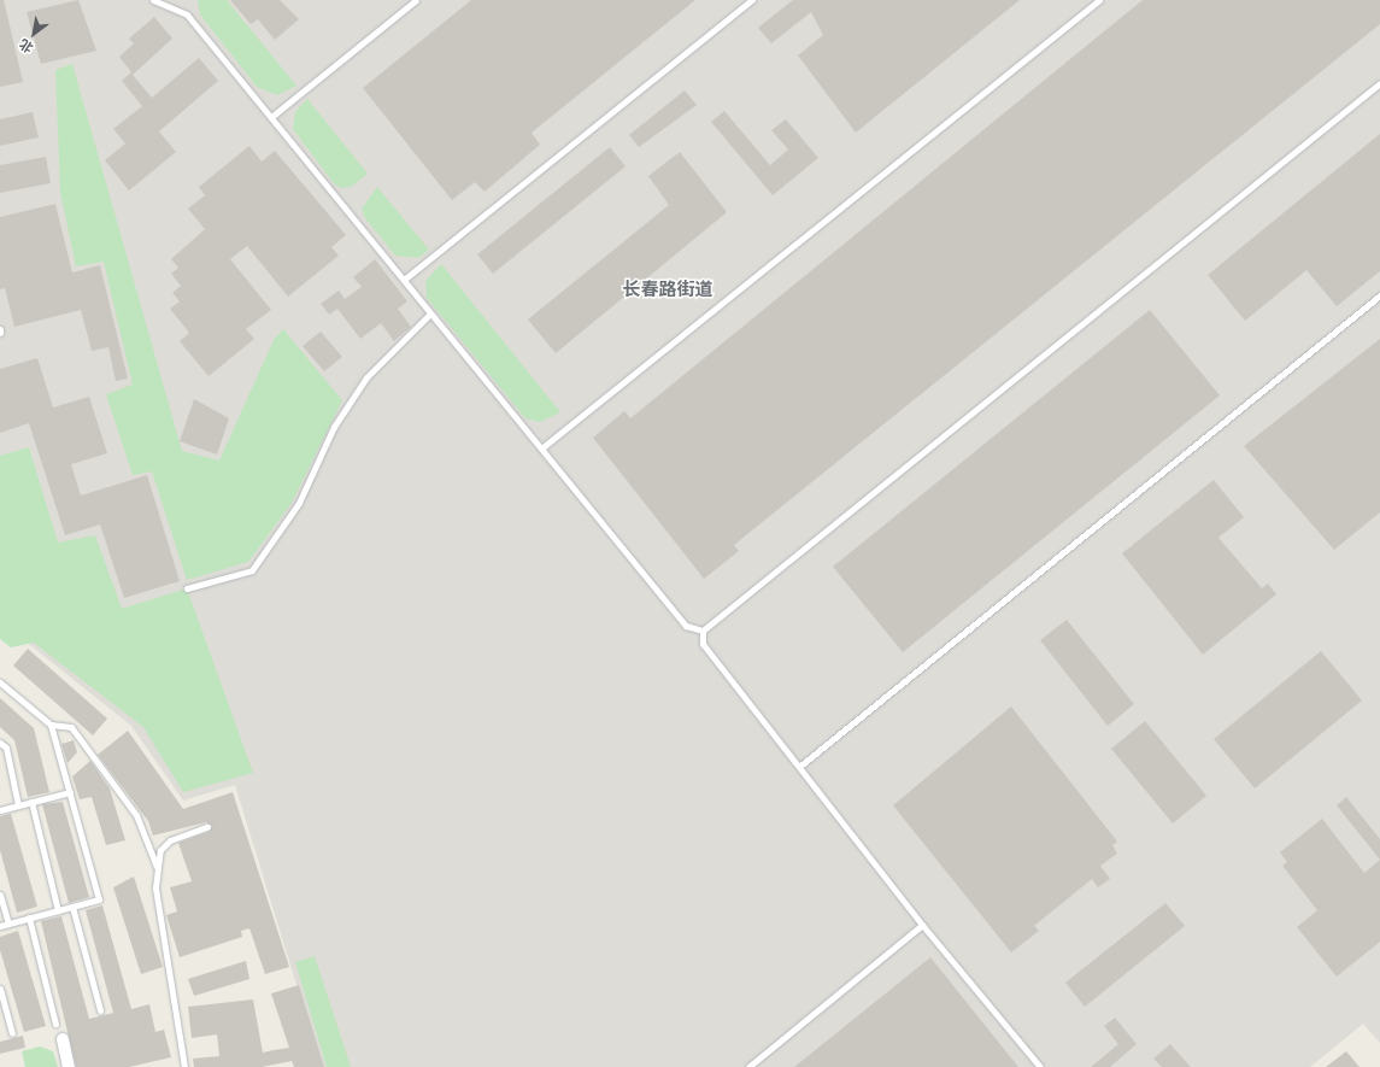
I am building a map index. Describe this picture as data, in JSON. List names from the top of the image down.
{
  "districts": ["长春路街道"],
  "north": "bottom left"
}
